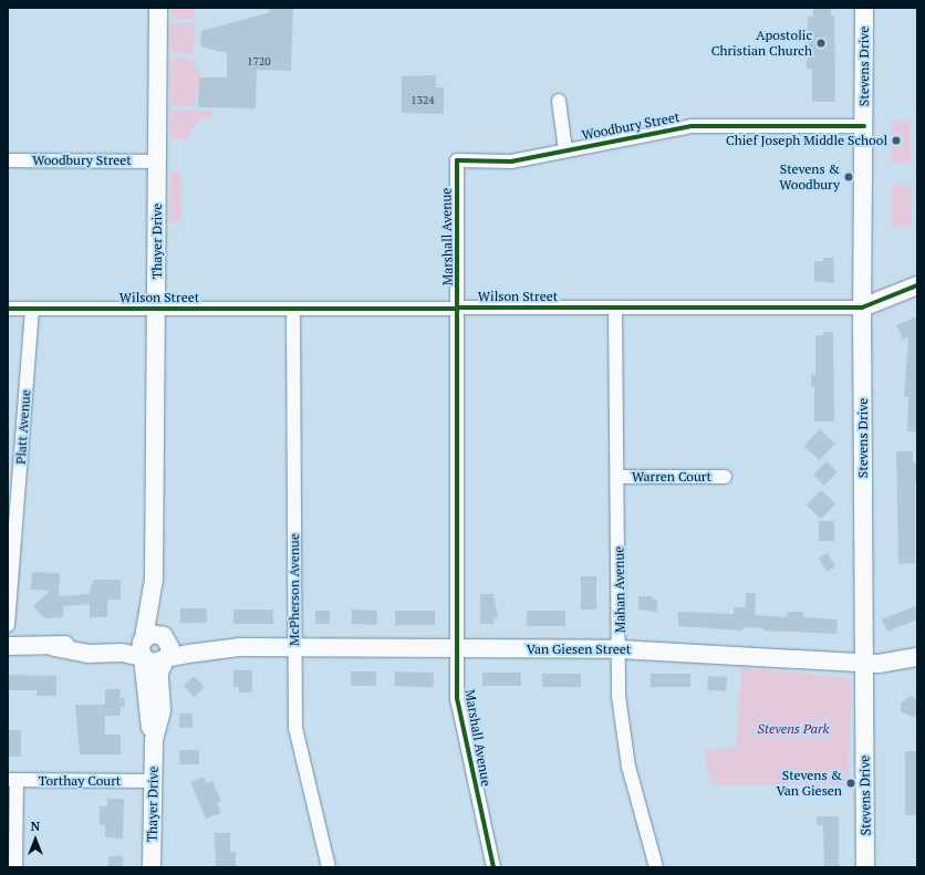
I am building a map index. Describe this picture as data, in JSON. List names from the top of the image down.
{
  "streets": {
    "street": [
      "Stevens Drive",
      "Woodbury Street",
      "Marshall Avenue",
      "Thayer Drive",
      "Wilson Street",
      "Platt Avenue",
      "Warren Court",
      "McPherson Avenue",
      "Mahan Avenue",
      "Van Giesen Street",
      "Torthay Court"
    ]
  },
  "crossings": [
    ["Stevens Drive", "Woodbury Street"],
    ["Stevens Drive", "Wilson Street"],
    ["Stevens Drive", "Van Giesen Street"],
    ["Woodbury Street", "Marshall Avenue"],
    ["Woodbury Street", "Thayer Drive"],
    ["Marshall Avenue", "Wilson Street"],
    ["Marshall Avenue", "Van Giesen Street"],
    ["Thayer Drive", "Wilson Street"],
    ["Thayer Drive", "Van Giesen Street"],
    ["Thayer Drive", "Torthay Court"],
    ["Wilson Street", "Platt Avenue"],
    ["Wilson Street", "McPherson Avenue"],
    ["Wilson Street", "Mahan Avenue"],
    ["Warren Court", "Mahan Avenue"],
    ["McPherson Avenue", "Van Giesen Street"],
    ["Mahan Avenue", "Van Giesen Street"]
  ],
  "parks": ["Stevens Park"],
  "places": [
    "Apostolic Christian Church",
    "Chief Joseph Middle School",
    "Stevens & Woodbury",
    "Stevens & Van Giesen"
  ],
  "house_numbers": ["1720", "1324"],
  "north": "top"
}
